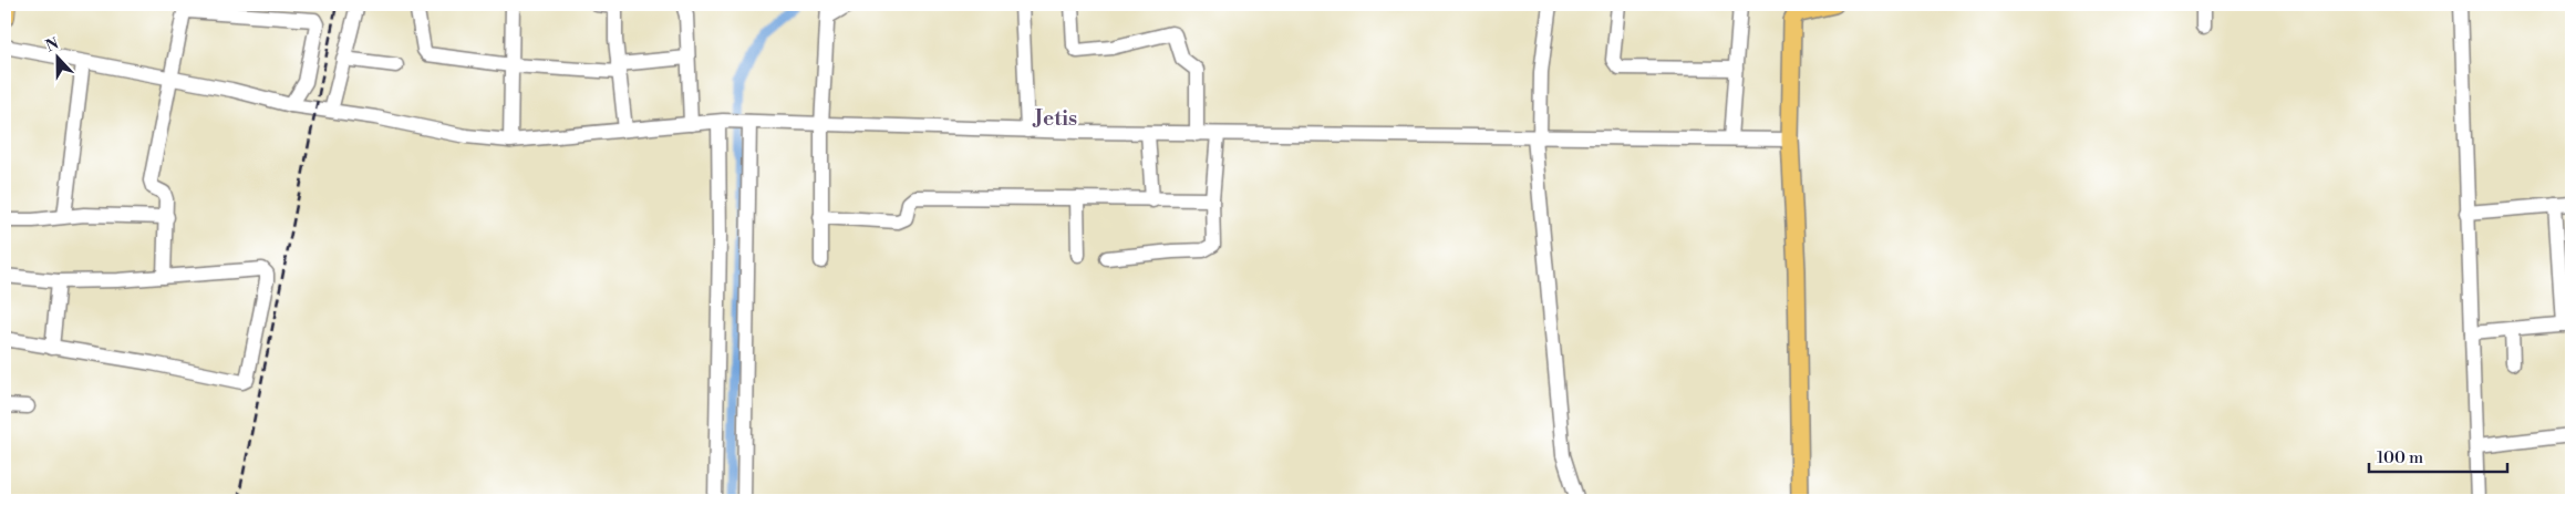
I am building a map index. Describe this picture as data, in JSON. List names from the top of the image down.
{
  "districts": ["Jetis"],
  "scale_bar": "100 m",
  "north": "top"
}
